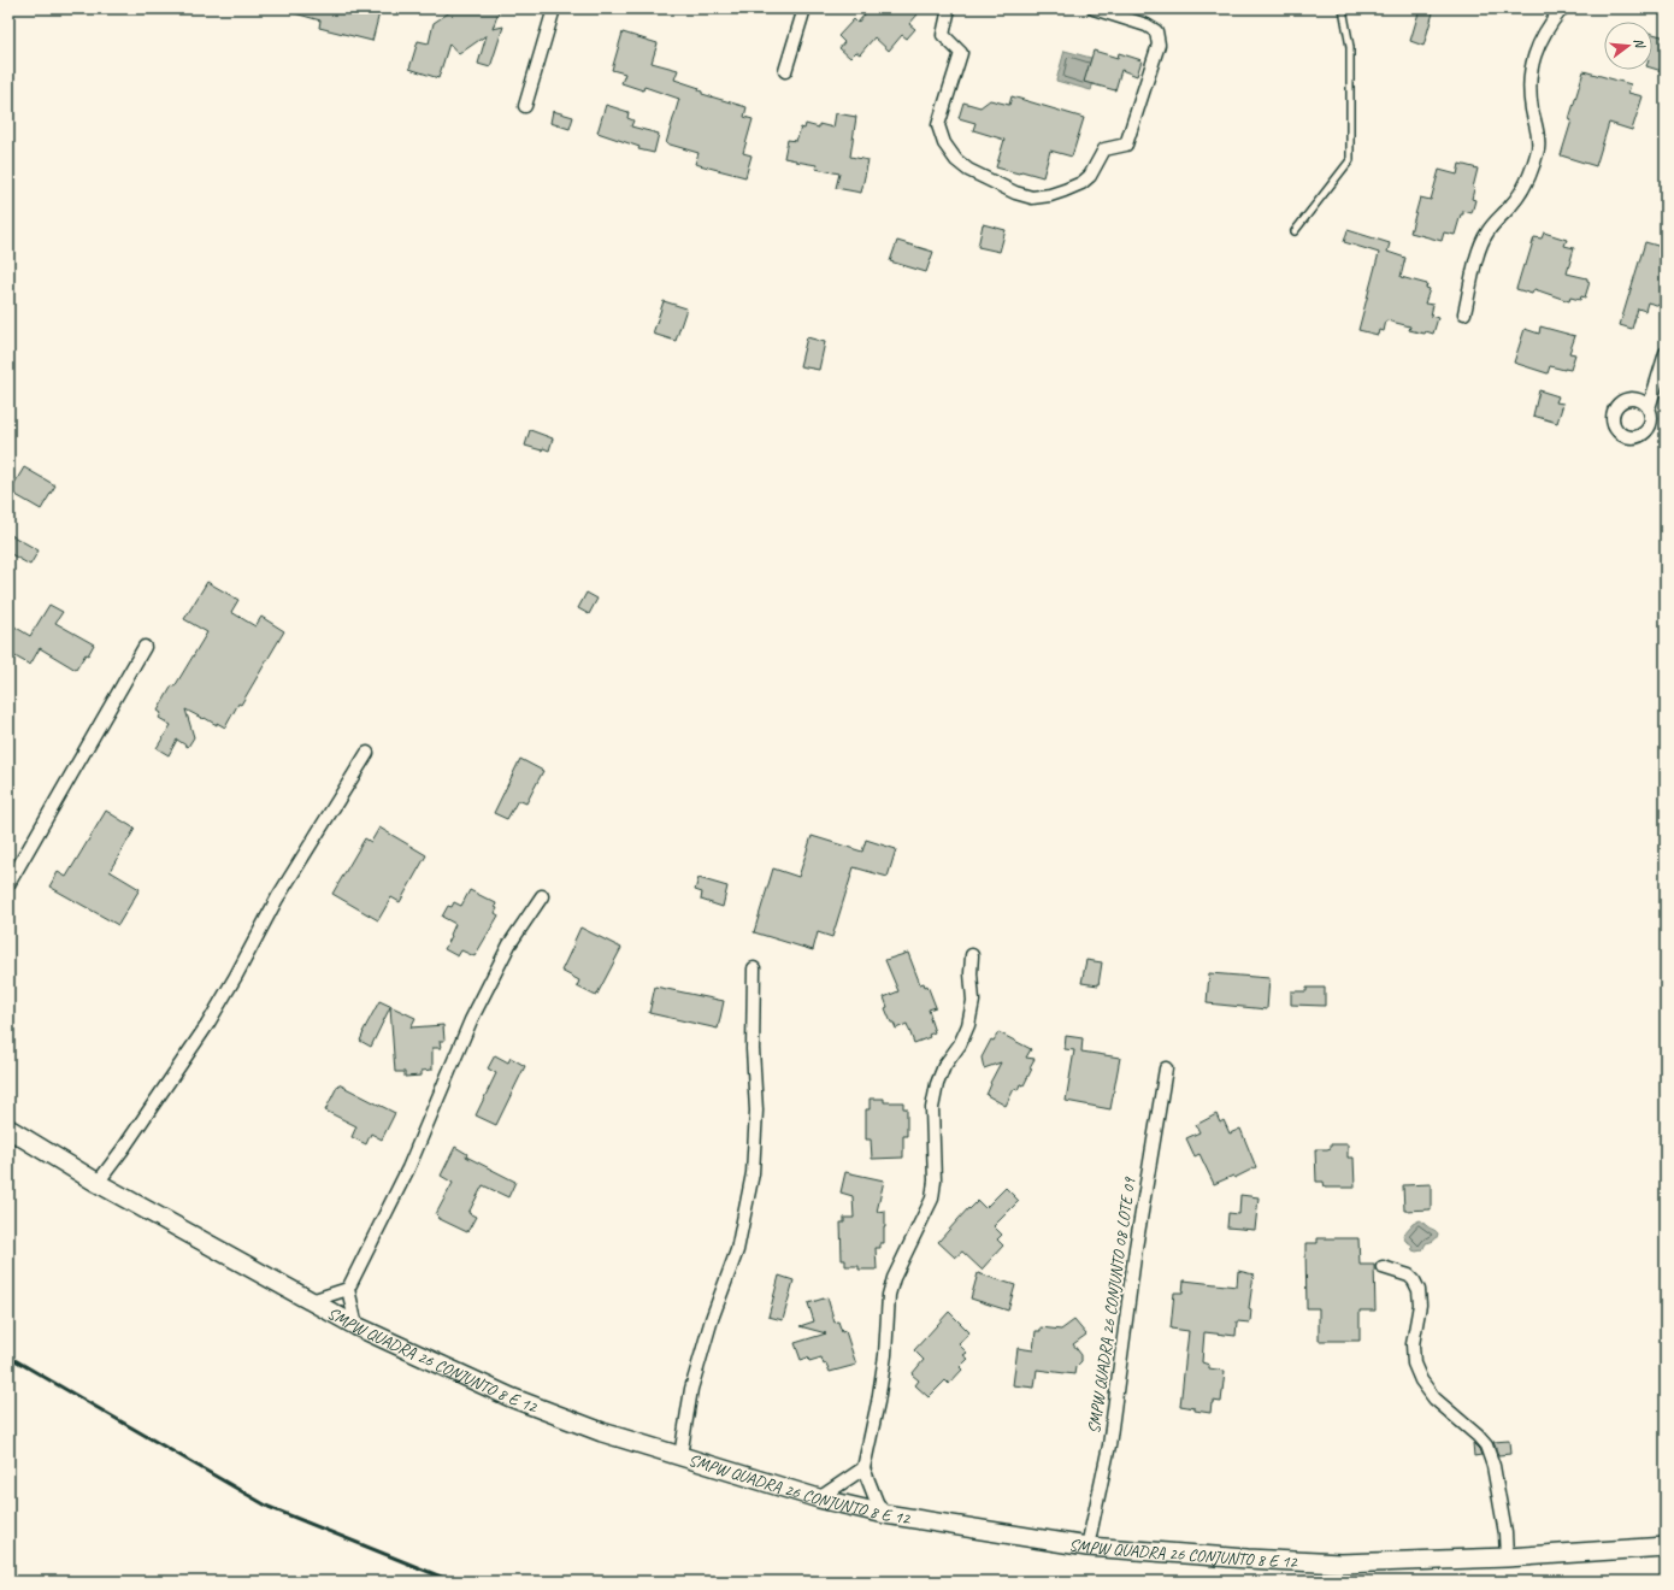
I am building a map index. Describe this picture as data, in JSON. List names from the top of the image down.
{
  "streets": {
    "street": ["SMPW QUADRA 26 CONJUNTO 08 LOTE 09", "SMPW QUADRA 26 CONJUNTO 8 E 12"]
  },
  "crossings": [
    ["SMPW QUADRA 26 CONJUNTO 08 LOTE 09", "SMPW QUADRA 26 CONJUNTO 8 E 12"]
  ],
  "north": "right"
}
